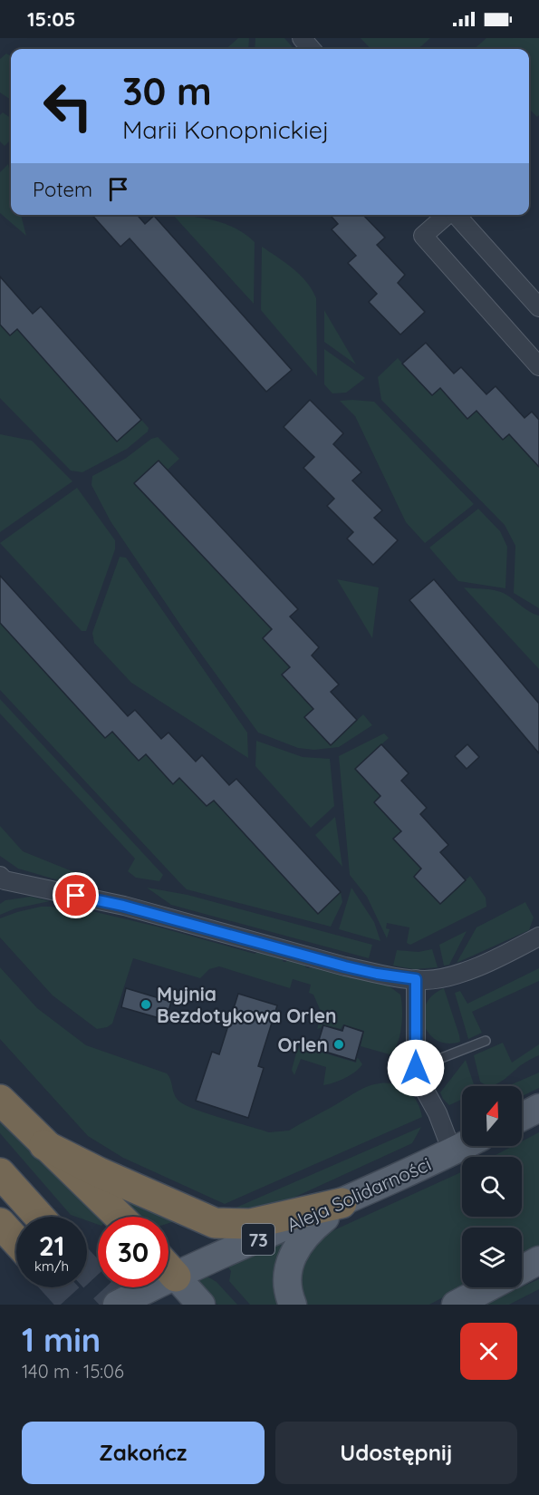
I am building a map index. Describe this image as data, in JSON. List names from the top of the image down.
{
  "streets": {
    "main road": ["Aleja Solidarności", "73"]
  },
  "places": ["Myjnia Bezdotykowa Orlen", "Orlen"],
  "north": "top",
  "page": {
    "status": "15:05",
    "turn": ["30 m", "Marii Konopnickiej"],
    "then": "Potem",
    "speed": "21 km/h",
    "limit": "30",
    "heading": ["1 min", "140 m · 15:06"],
    "buttons": ["Zakończ", "Udostępnij"]
  }
}
